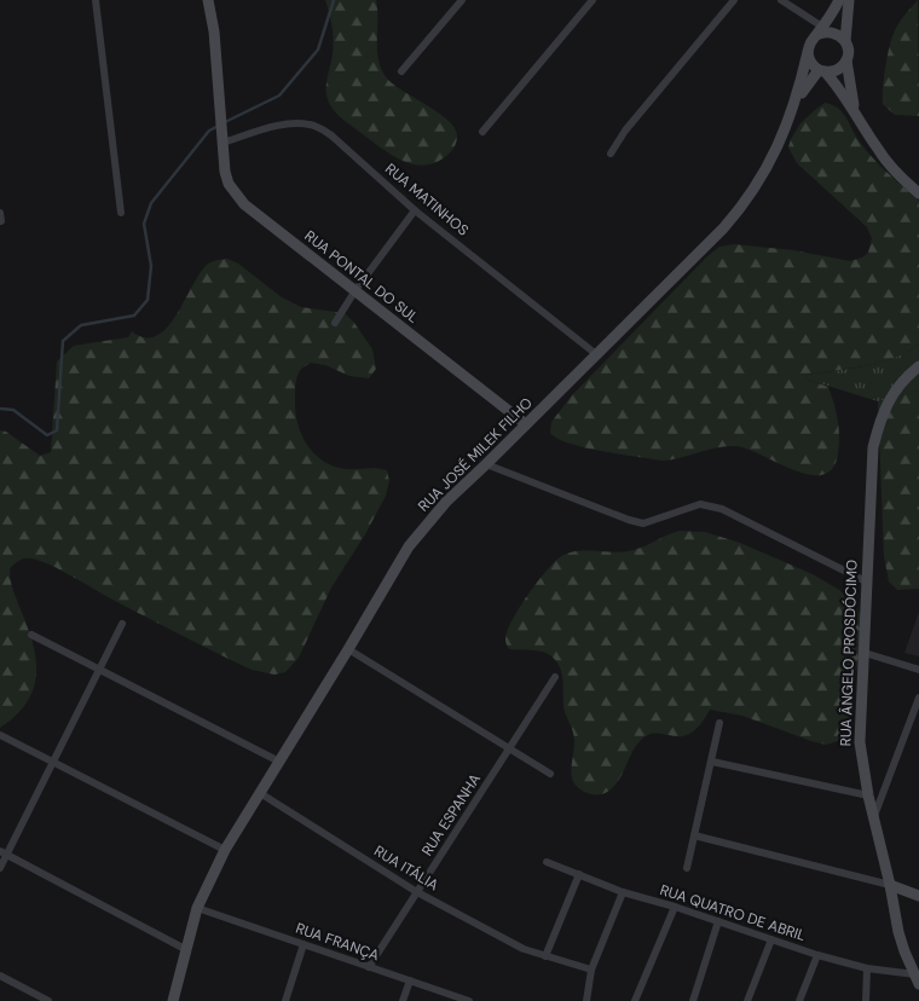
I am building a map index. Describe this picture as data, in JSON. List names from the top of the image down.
{
  "streets": {
    "main road": ["RUA PONTAL DO SUL", "RUA JOSÉ MILEK FILHO", "RUA ÂNGELO PROSDÓCIMO"],
    "street": [
      "RUA MATINHOS",
      "RUA ESPANHA",
      "RUA ITÁLIA",
      "RUA QUATRO DE ABRIL",
      "RUA FRANÇA"
    ]
  },
  "crossings": [
    ["RUA MATINHOS", "RUA PONTAL DO SUL"],
    ["RUA MATINHOS", "RUA JOSÉ MILEK FILHO"],
    ["RUA PONTAL DO SUL", "RUA JOSÉ MILEK FILHO"],
    ["RUA JOSÉ MILEK FILHO", "RUA ITÁLIA"],
    ["RUA JOSÉ MILEK FILHO", "RUA FRANÇA"],
    ["RUA ÂNGELO PROSDÓCIMO", "RUA QUATRO DE ABRIL"],
    ["RUA ESPANHA", "RUA ITÁLIA"],
    ["RUA ESPANHA", "RUA FRANÇA"]
  ]
}
